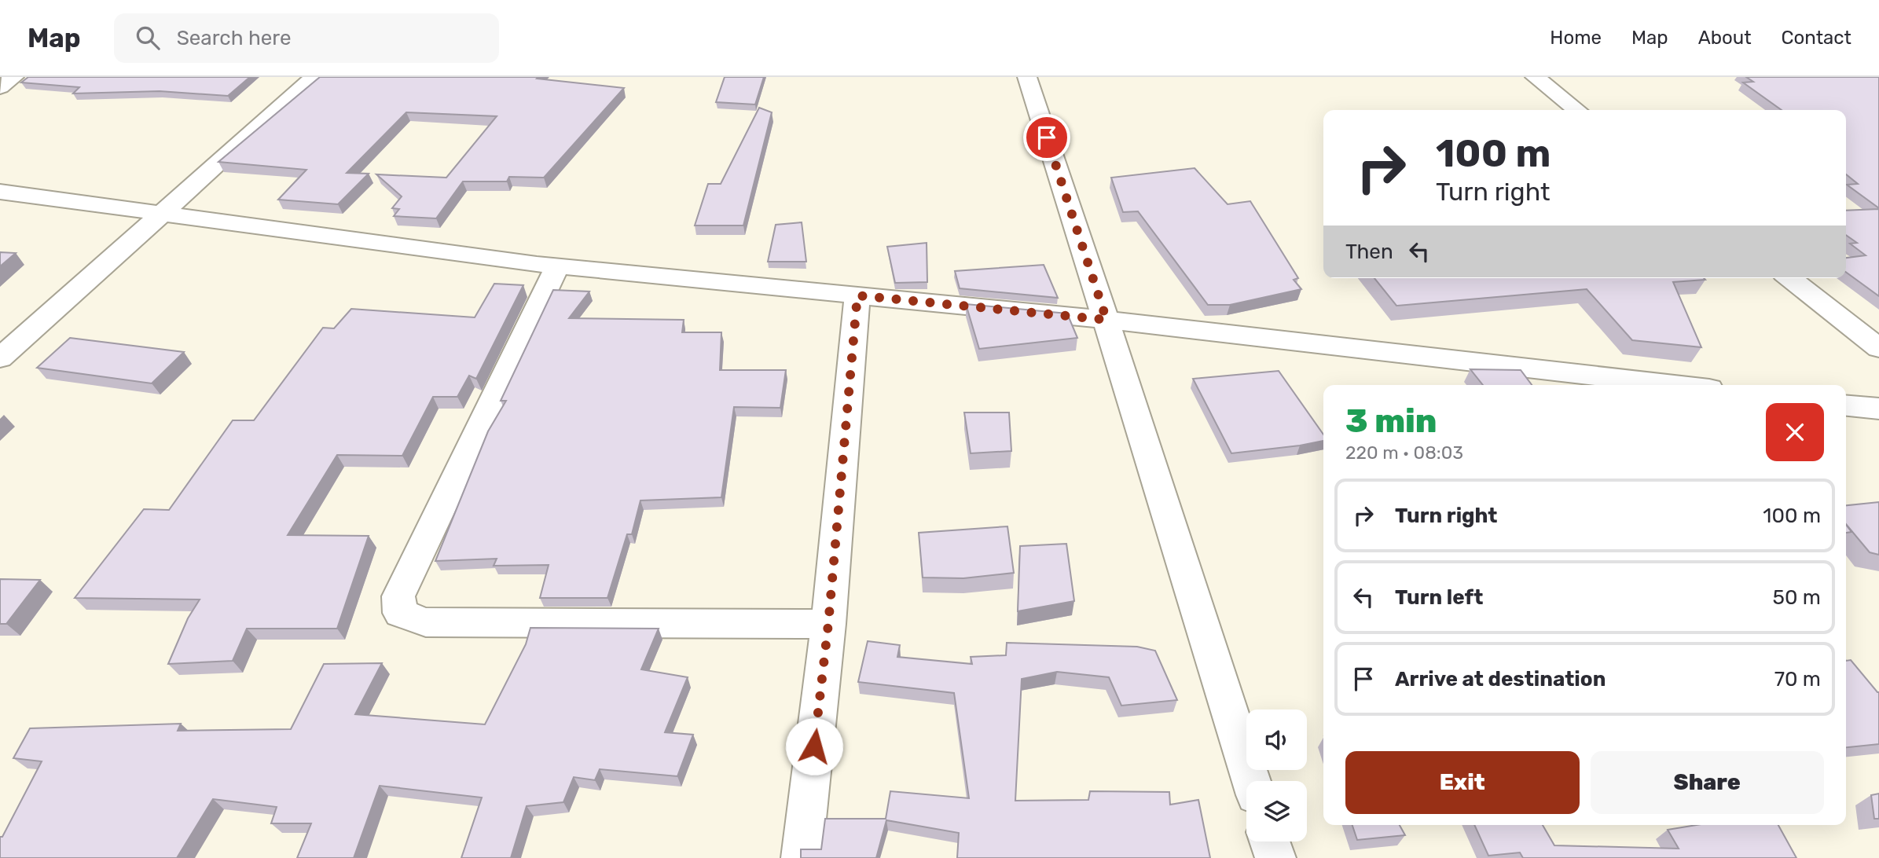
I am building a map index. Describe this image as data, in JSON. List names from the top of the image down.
{
  "page": {
    "header": "Map",
    "search": "Search here",
    "nav": [
      "Home",
      "Map",
      "About",
      "Contact"
    ],
    "turn": ["100 m", "Turn right"],
    "then": "Then",
    "heading": ["3 min", "220 m · 08:03"],
    "list": [
      {
        "name": "Turn right",
        "value": "100 m"
      },
      {
        "name": "Turn left",
        "value": "50 m"
      },
      {
        "name": "Arrive at destination",
        "value": "70 m"
      }
    ],
    "buttons": ["Exit", "Share"]
  }
}
